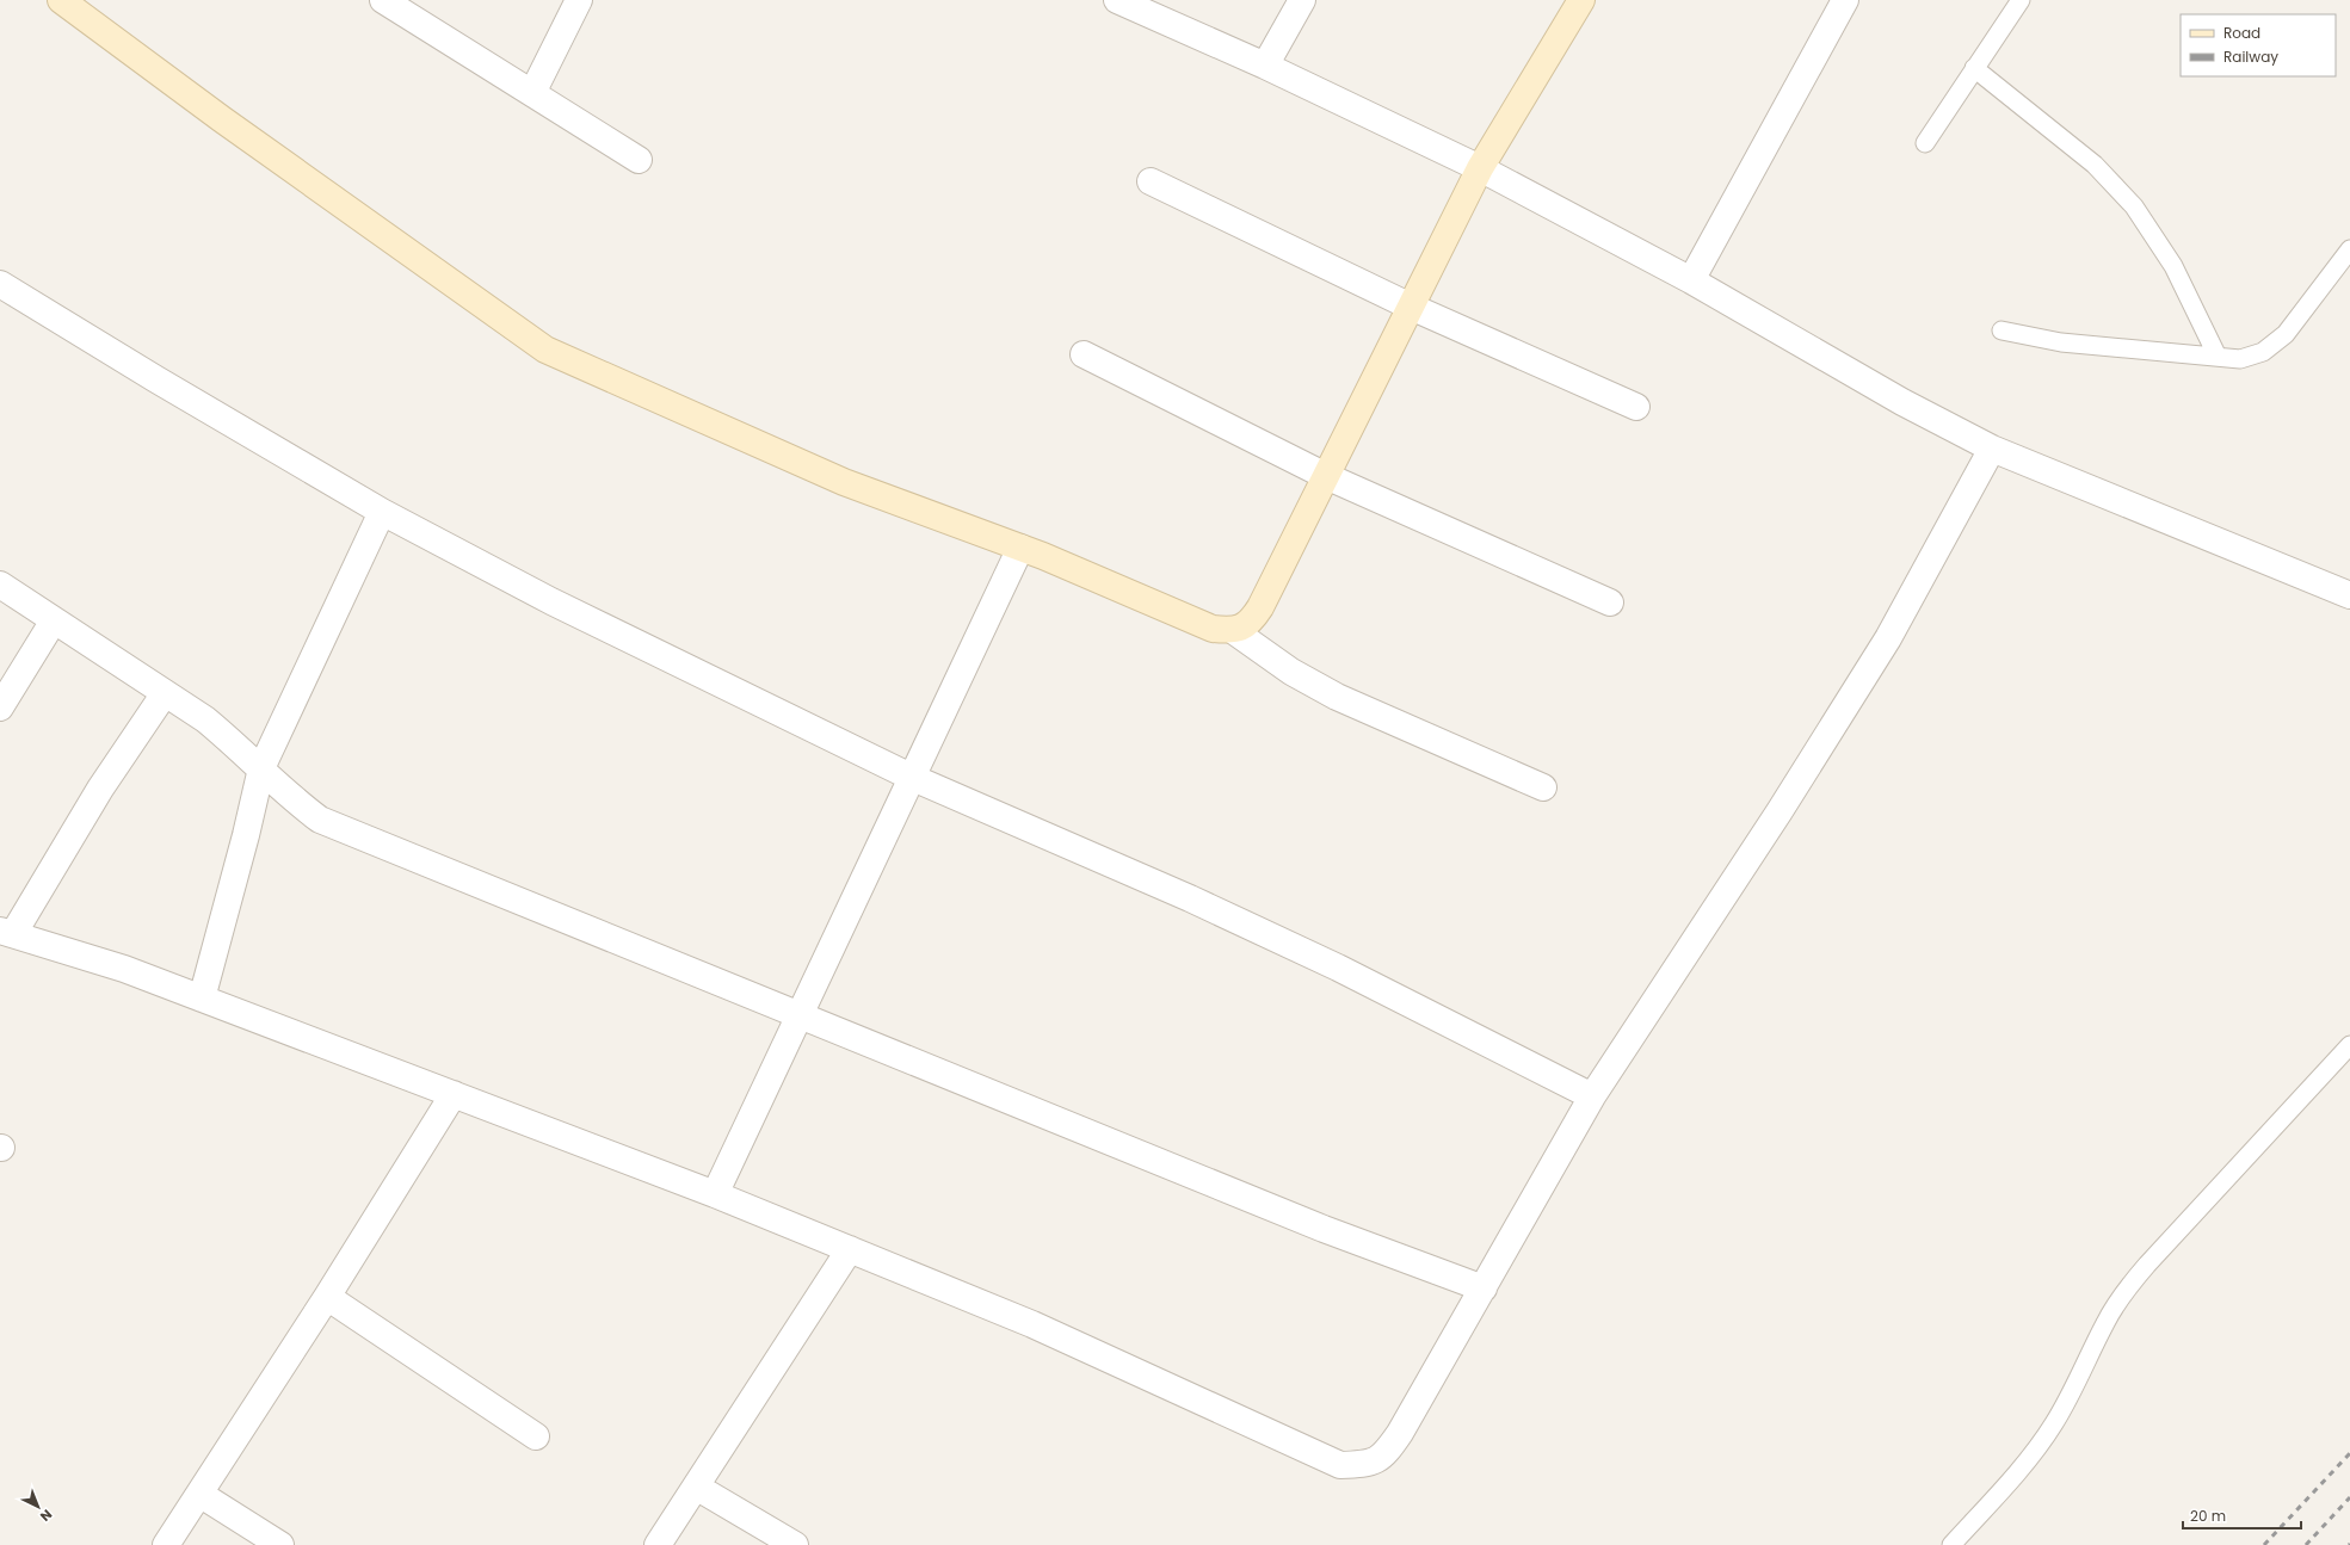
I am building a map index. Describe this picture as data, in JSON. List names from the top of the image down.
{
  "legend": ["Road", "Railway"],
  "scale_bar": "20 m",
  "north": "bottom right"
}
